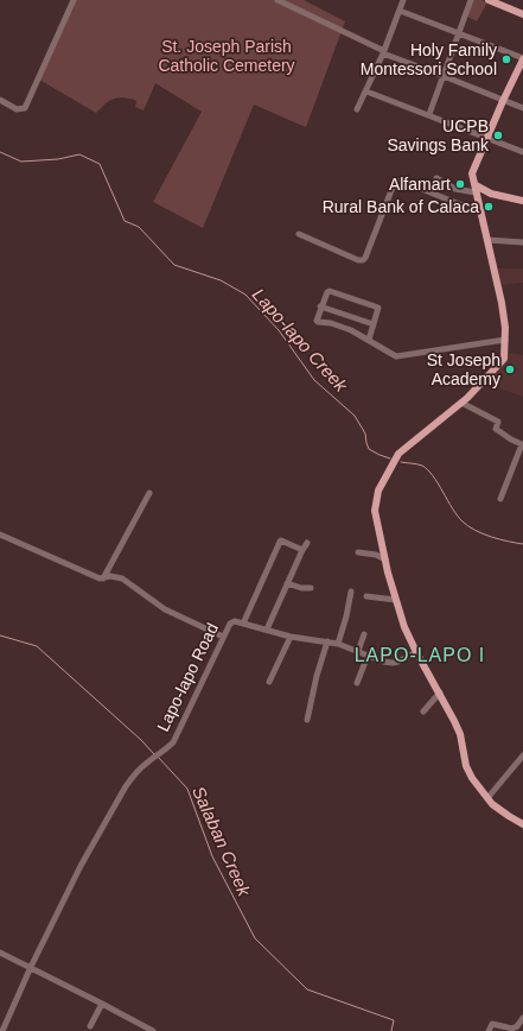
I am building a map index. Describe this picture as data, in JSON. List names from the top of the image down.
{
  "streets": {
    "street": ["Lapo-lapo Road"]
  },
  "districts": ["LAPO-LAPO I"],
  "water": ["Lapo-lapo Creek", "Salaban Creek"],
  "parks": ["St. Joseph Parish Catholic Cemetery"],
  "places": [
    "Holy Family Montessori School",
    "UCPB Savings Bank",
    "Alfamart",
    "Rural Bank of Calaca",
    "St Joseph Academy"
  ]
}
